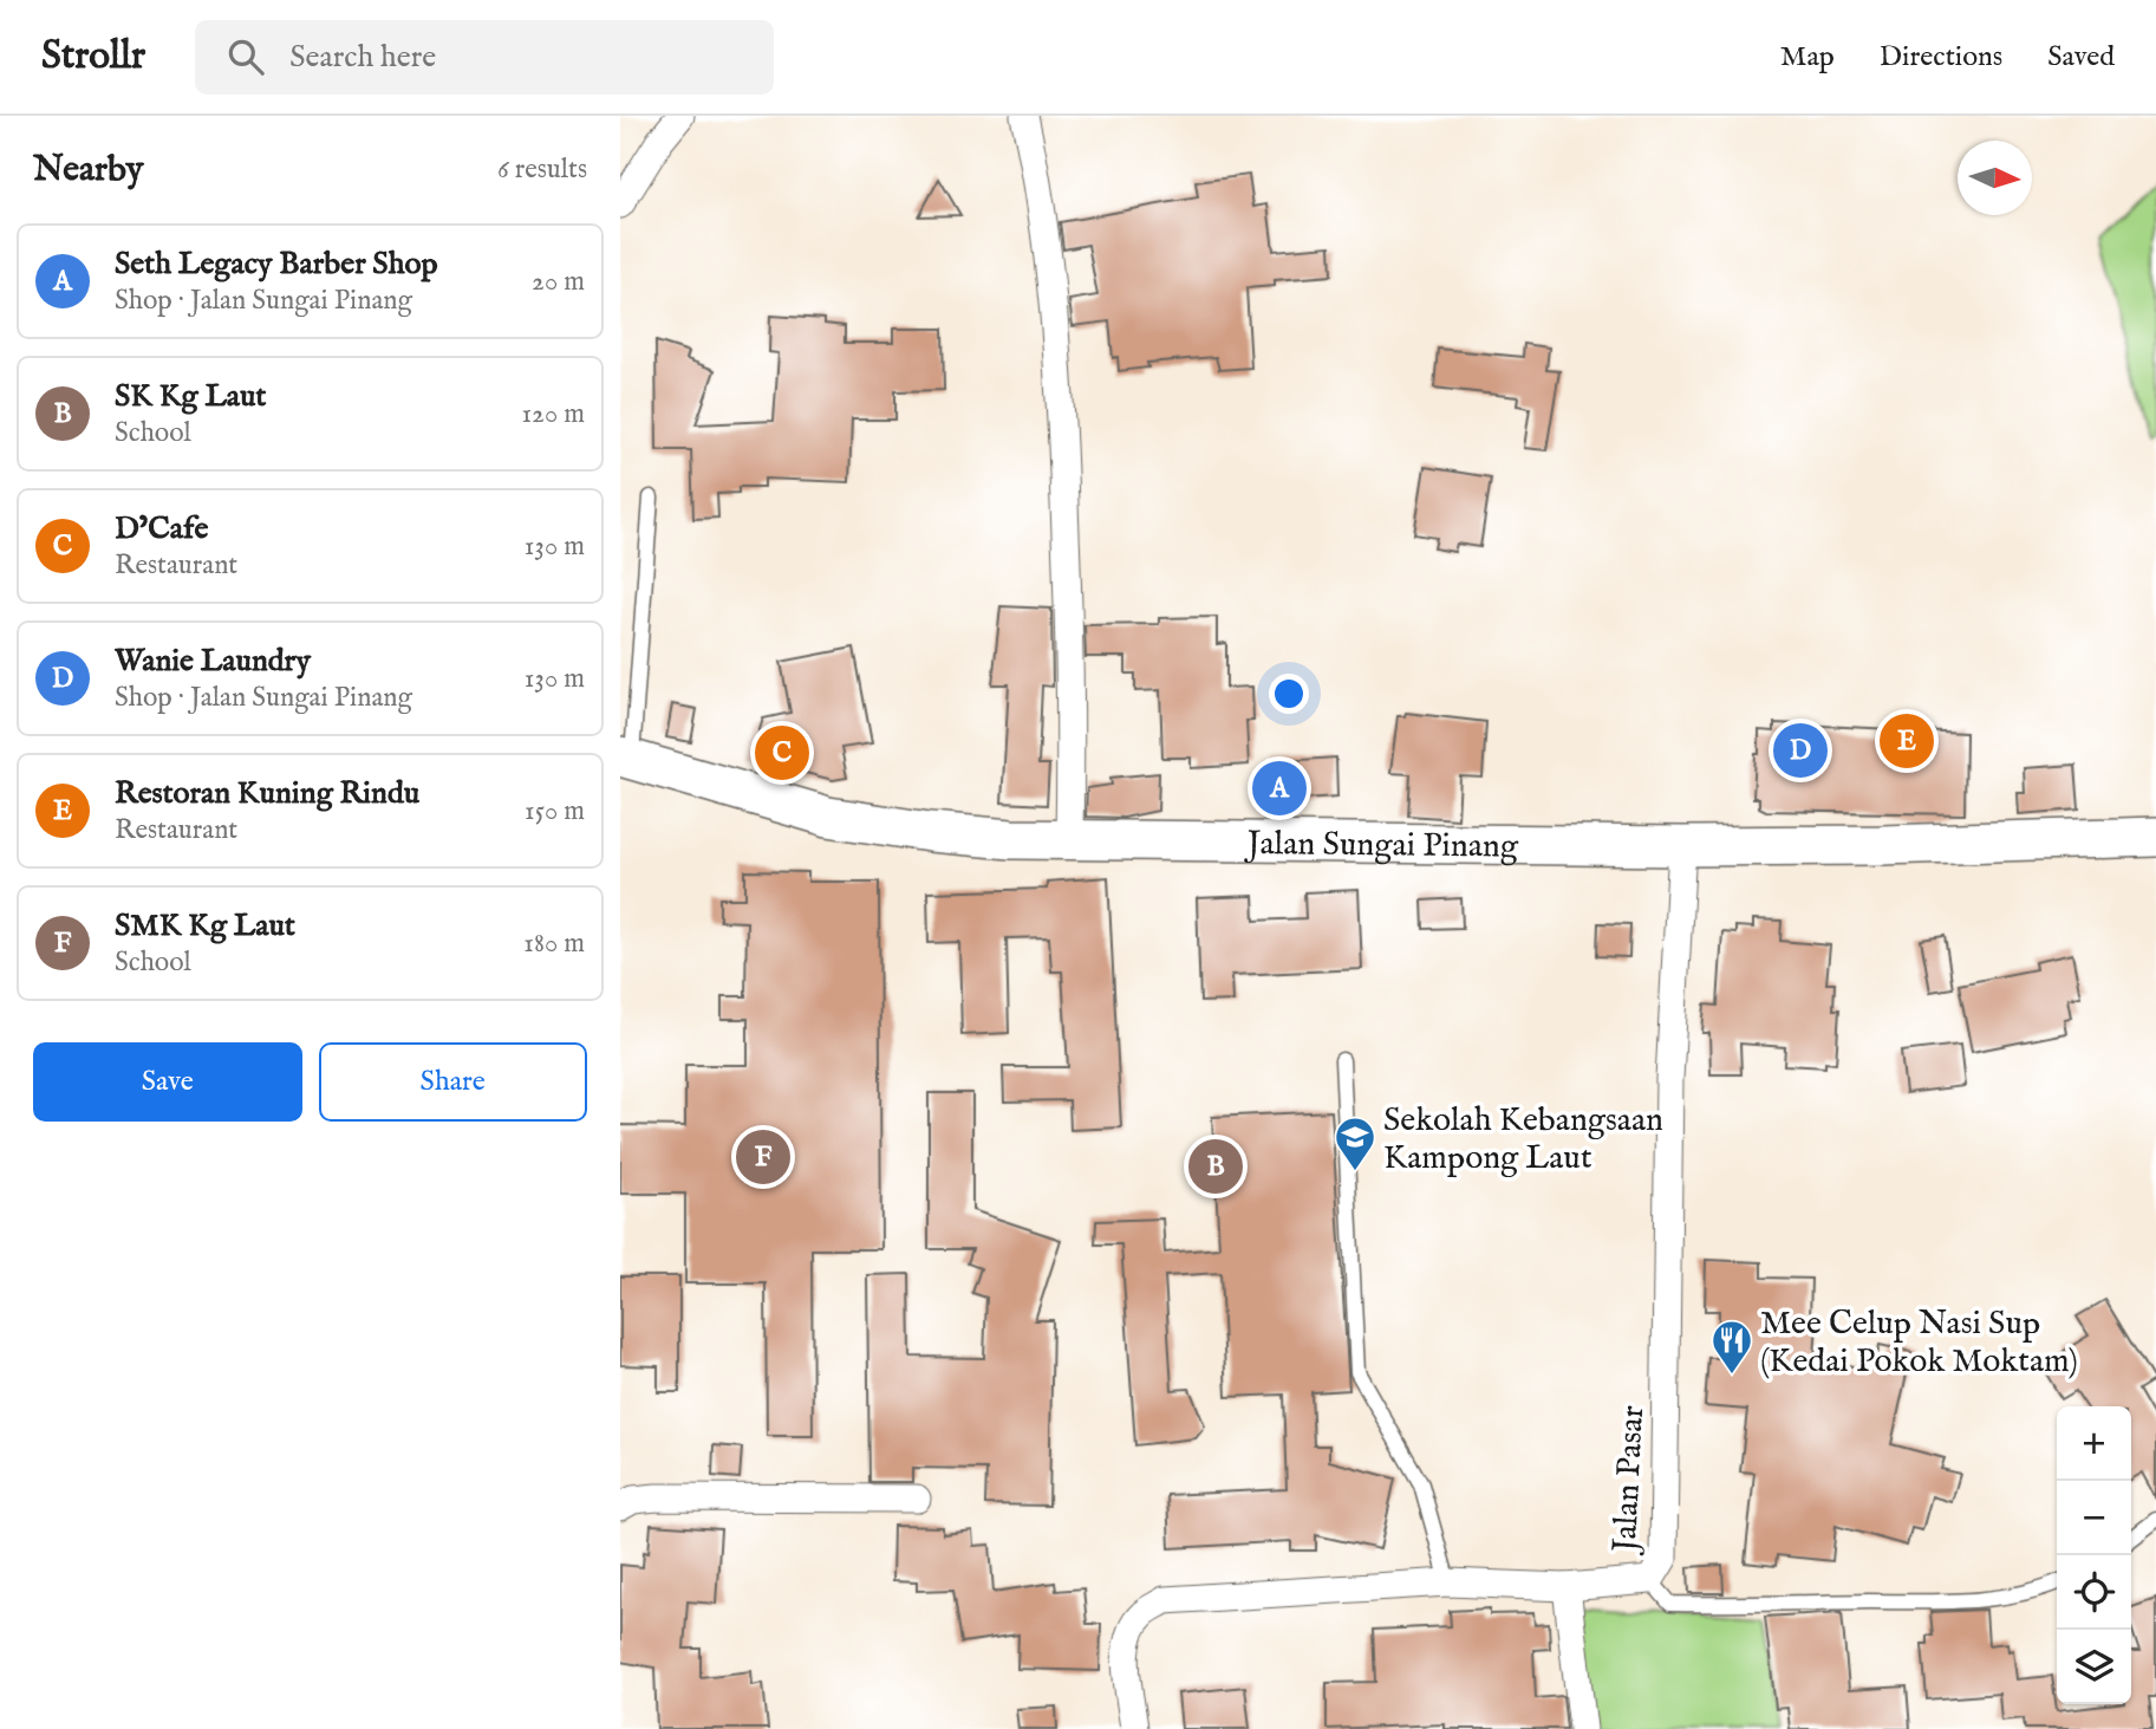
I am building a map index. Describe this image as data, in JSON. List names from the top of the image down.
{
  "streets": {
    "street": ["Jalan Sungai Pinang", "Jalan Pasar"]
  },
  "crossings": [
    ["Jalan Sungai Pinang", "Jalan Pasar"]
  ],
  "places": {
    "school or university": ["Sekolah Kebangsaan Kampong Laut"],
    "restaurant": ["Mee Celup Nasi Sup (Kedai Pokok Moktam)"]
  },
  "north": "right",
  "page": {
    "header": "Strollr",
    "search": "Search here",
    "nav": ["Map", "Directions", "Saved"],
    "heading": ["Nearby", "6 results"],
    "list": [
      {
        "mark": "A",
        "name": "Seth Legacy Barber Shop",
        "note": "Shop · Jalan Sungai Pinang",
        "value": "20 m"
      },
      {
        "mark": "B",
        "name": "SK Kg Laut",
        "note": "School",
        "value": "120 m"
      },
      {
        "mark": "C",
        "name": "D’Cafe",
        "note": "Restaurant",
        "value": "130 m"
      },
      {
        "mark": "D",
        "name": "Wanie Laundry",
        "note": "Shop · Jalan Sungai Pinang",
        "value": "130 m"
      },
      {
        "mark": "E",
        "name": "Restoran Kuning Rindu",
        "note": "Restaurant",
        "value": "150 m"
      },
      {
        "mark": "F",
        "name": "SMK Kg Laut",
        "note": "School",
        "value": "180 m"
      }
    ],
    "pins": [
      "E",
      "D",
      "C",
      "A",
      "F",
      "B"
    ],
    "buttons": ["Save", "Share"],
    "map_buttons": ["+", "−"]
  }
}
